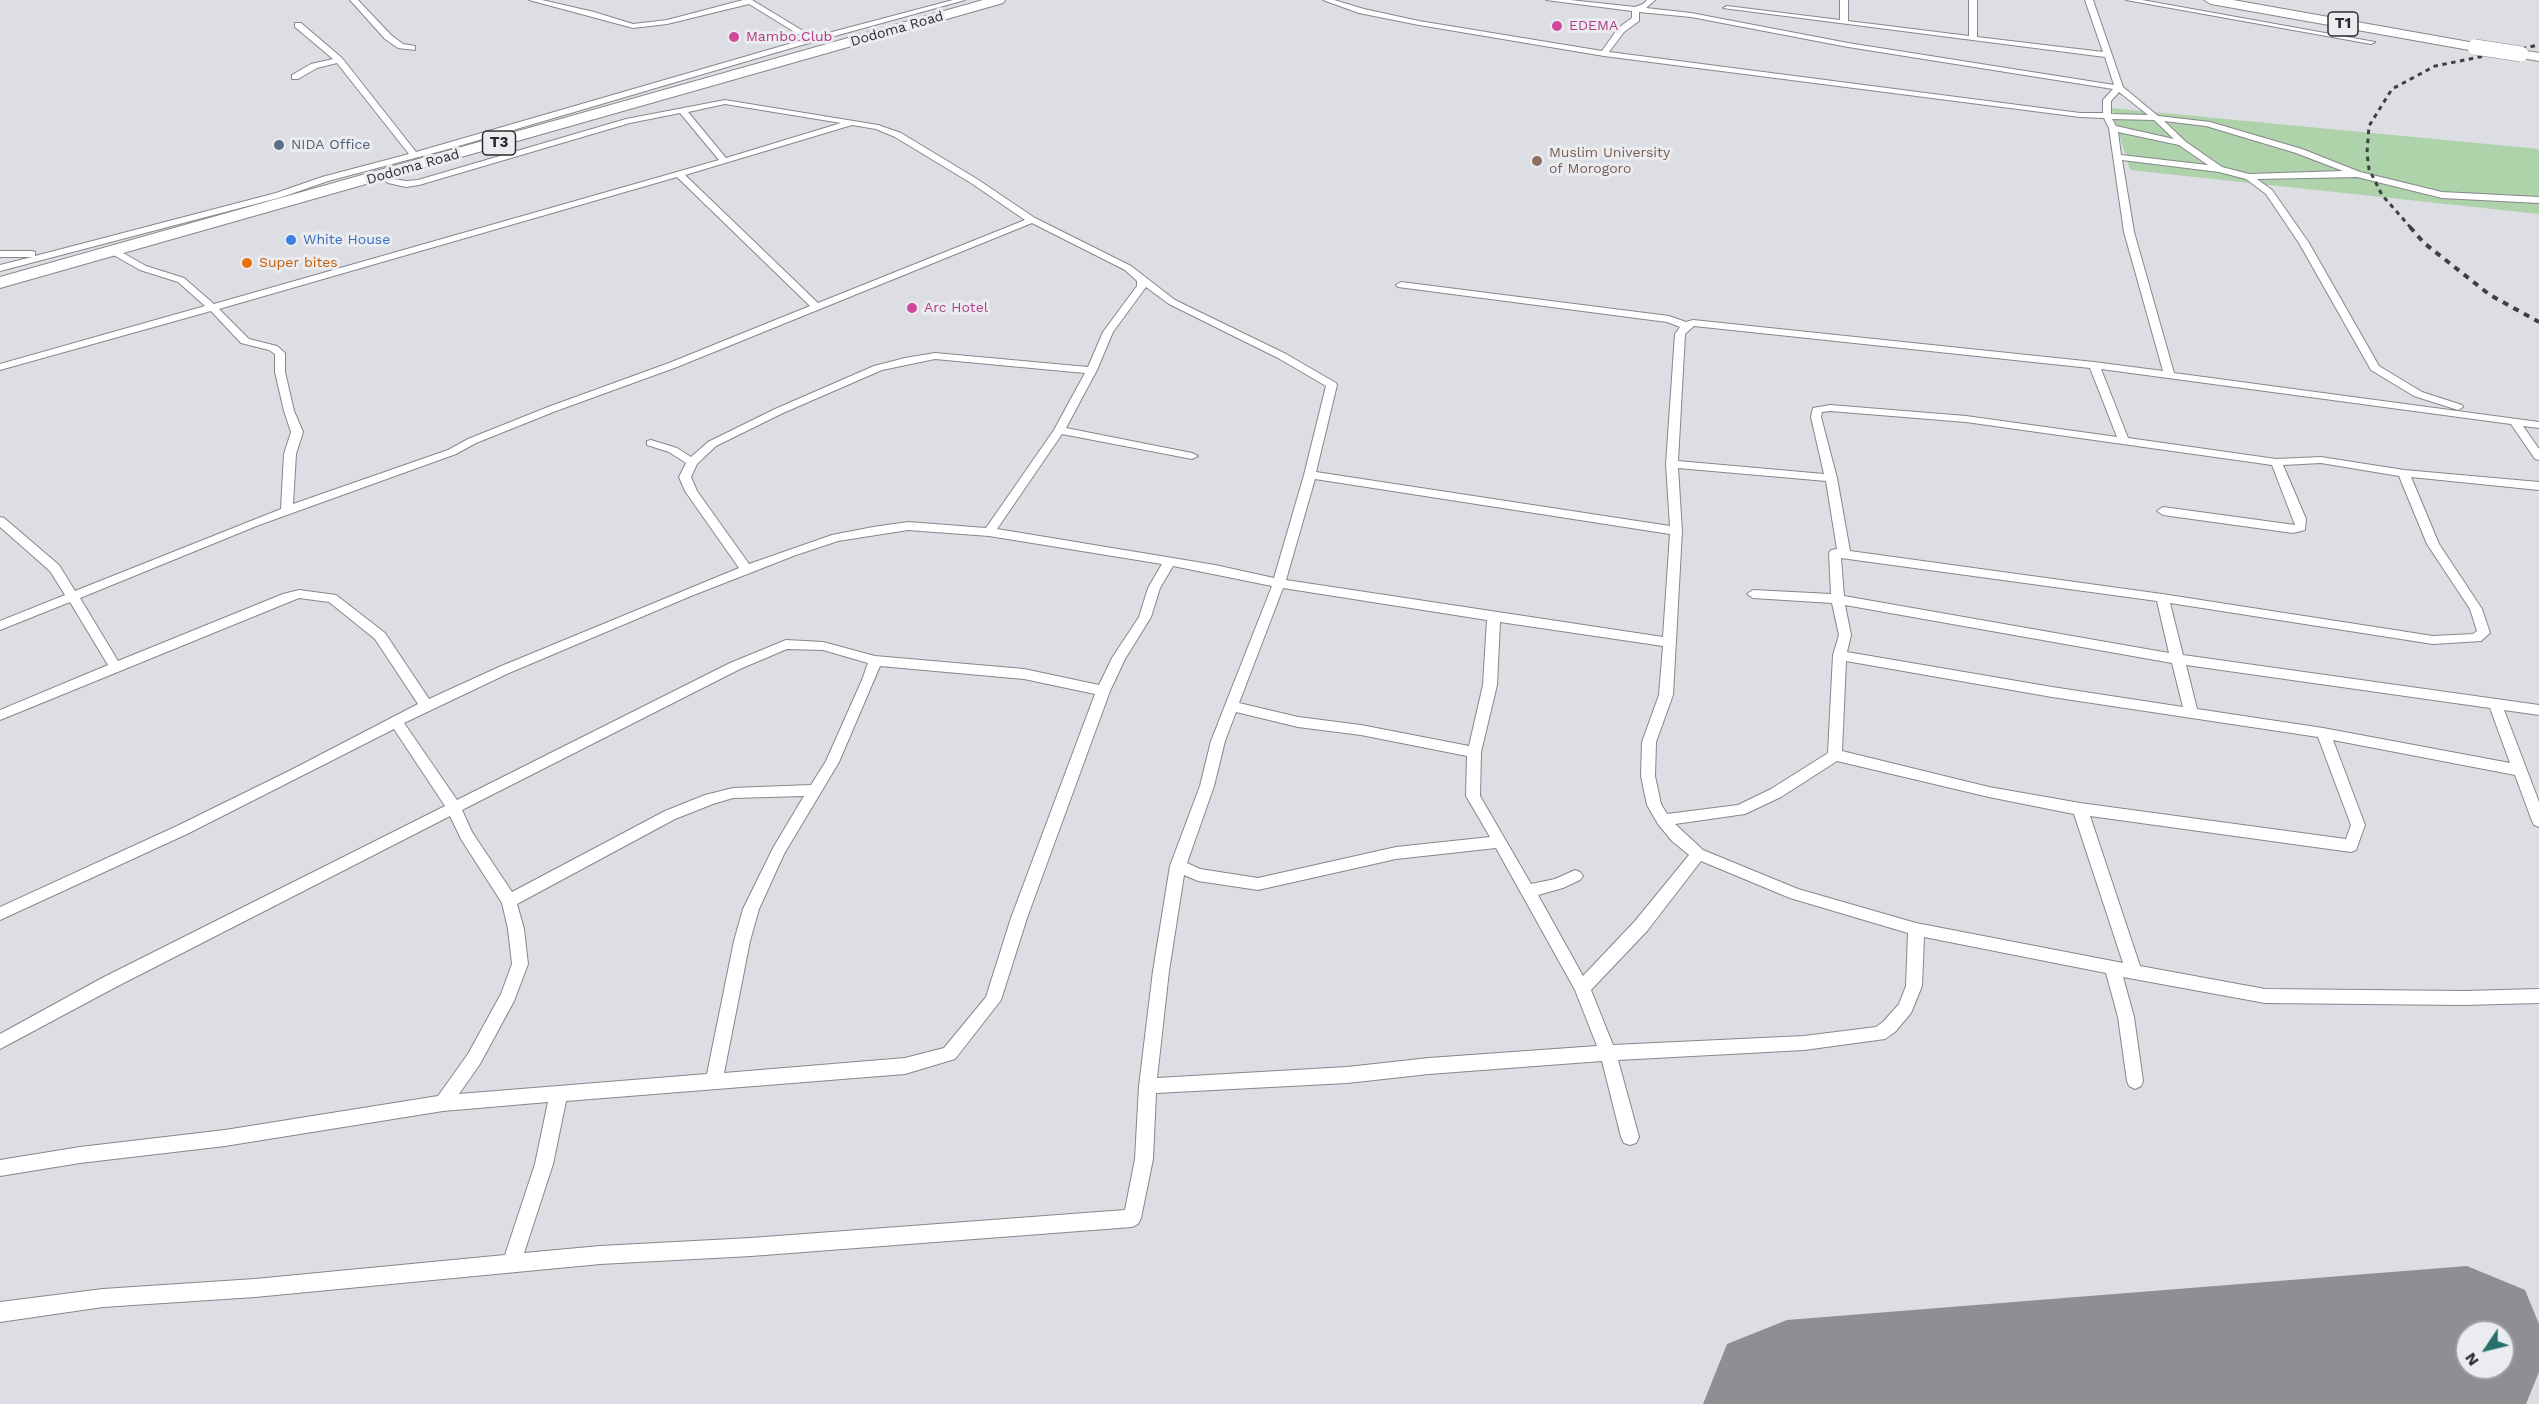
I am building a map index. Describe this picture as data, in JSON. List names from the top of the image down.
{
  "streets": {
    "highway": ["T1", "Dodoma Road", "T3"]
  },
  "places": [
    "EDEMA",
    "Mambo Club",
    "NIDA Office",
    "Muslim University of Morogoro",
    "White House",
    "Super bites",
    "Arc Hotel"
  ],
  "north": "bottom left"
}
